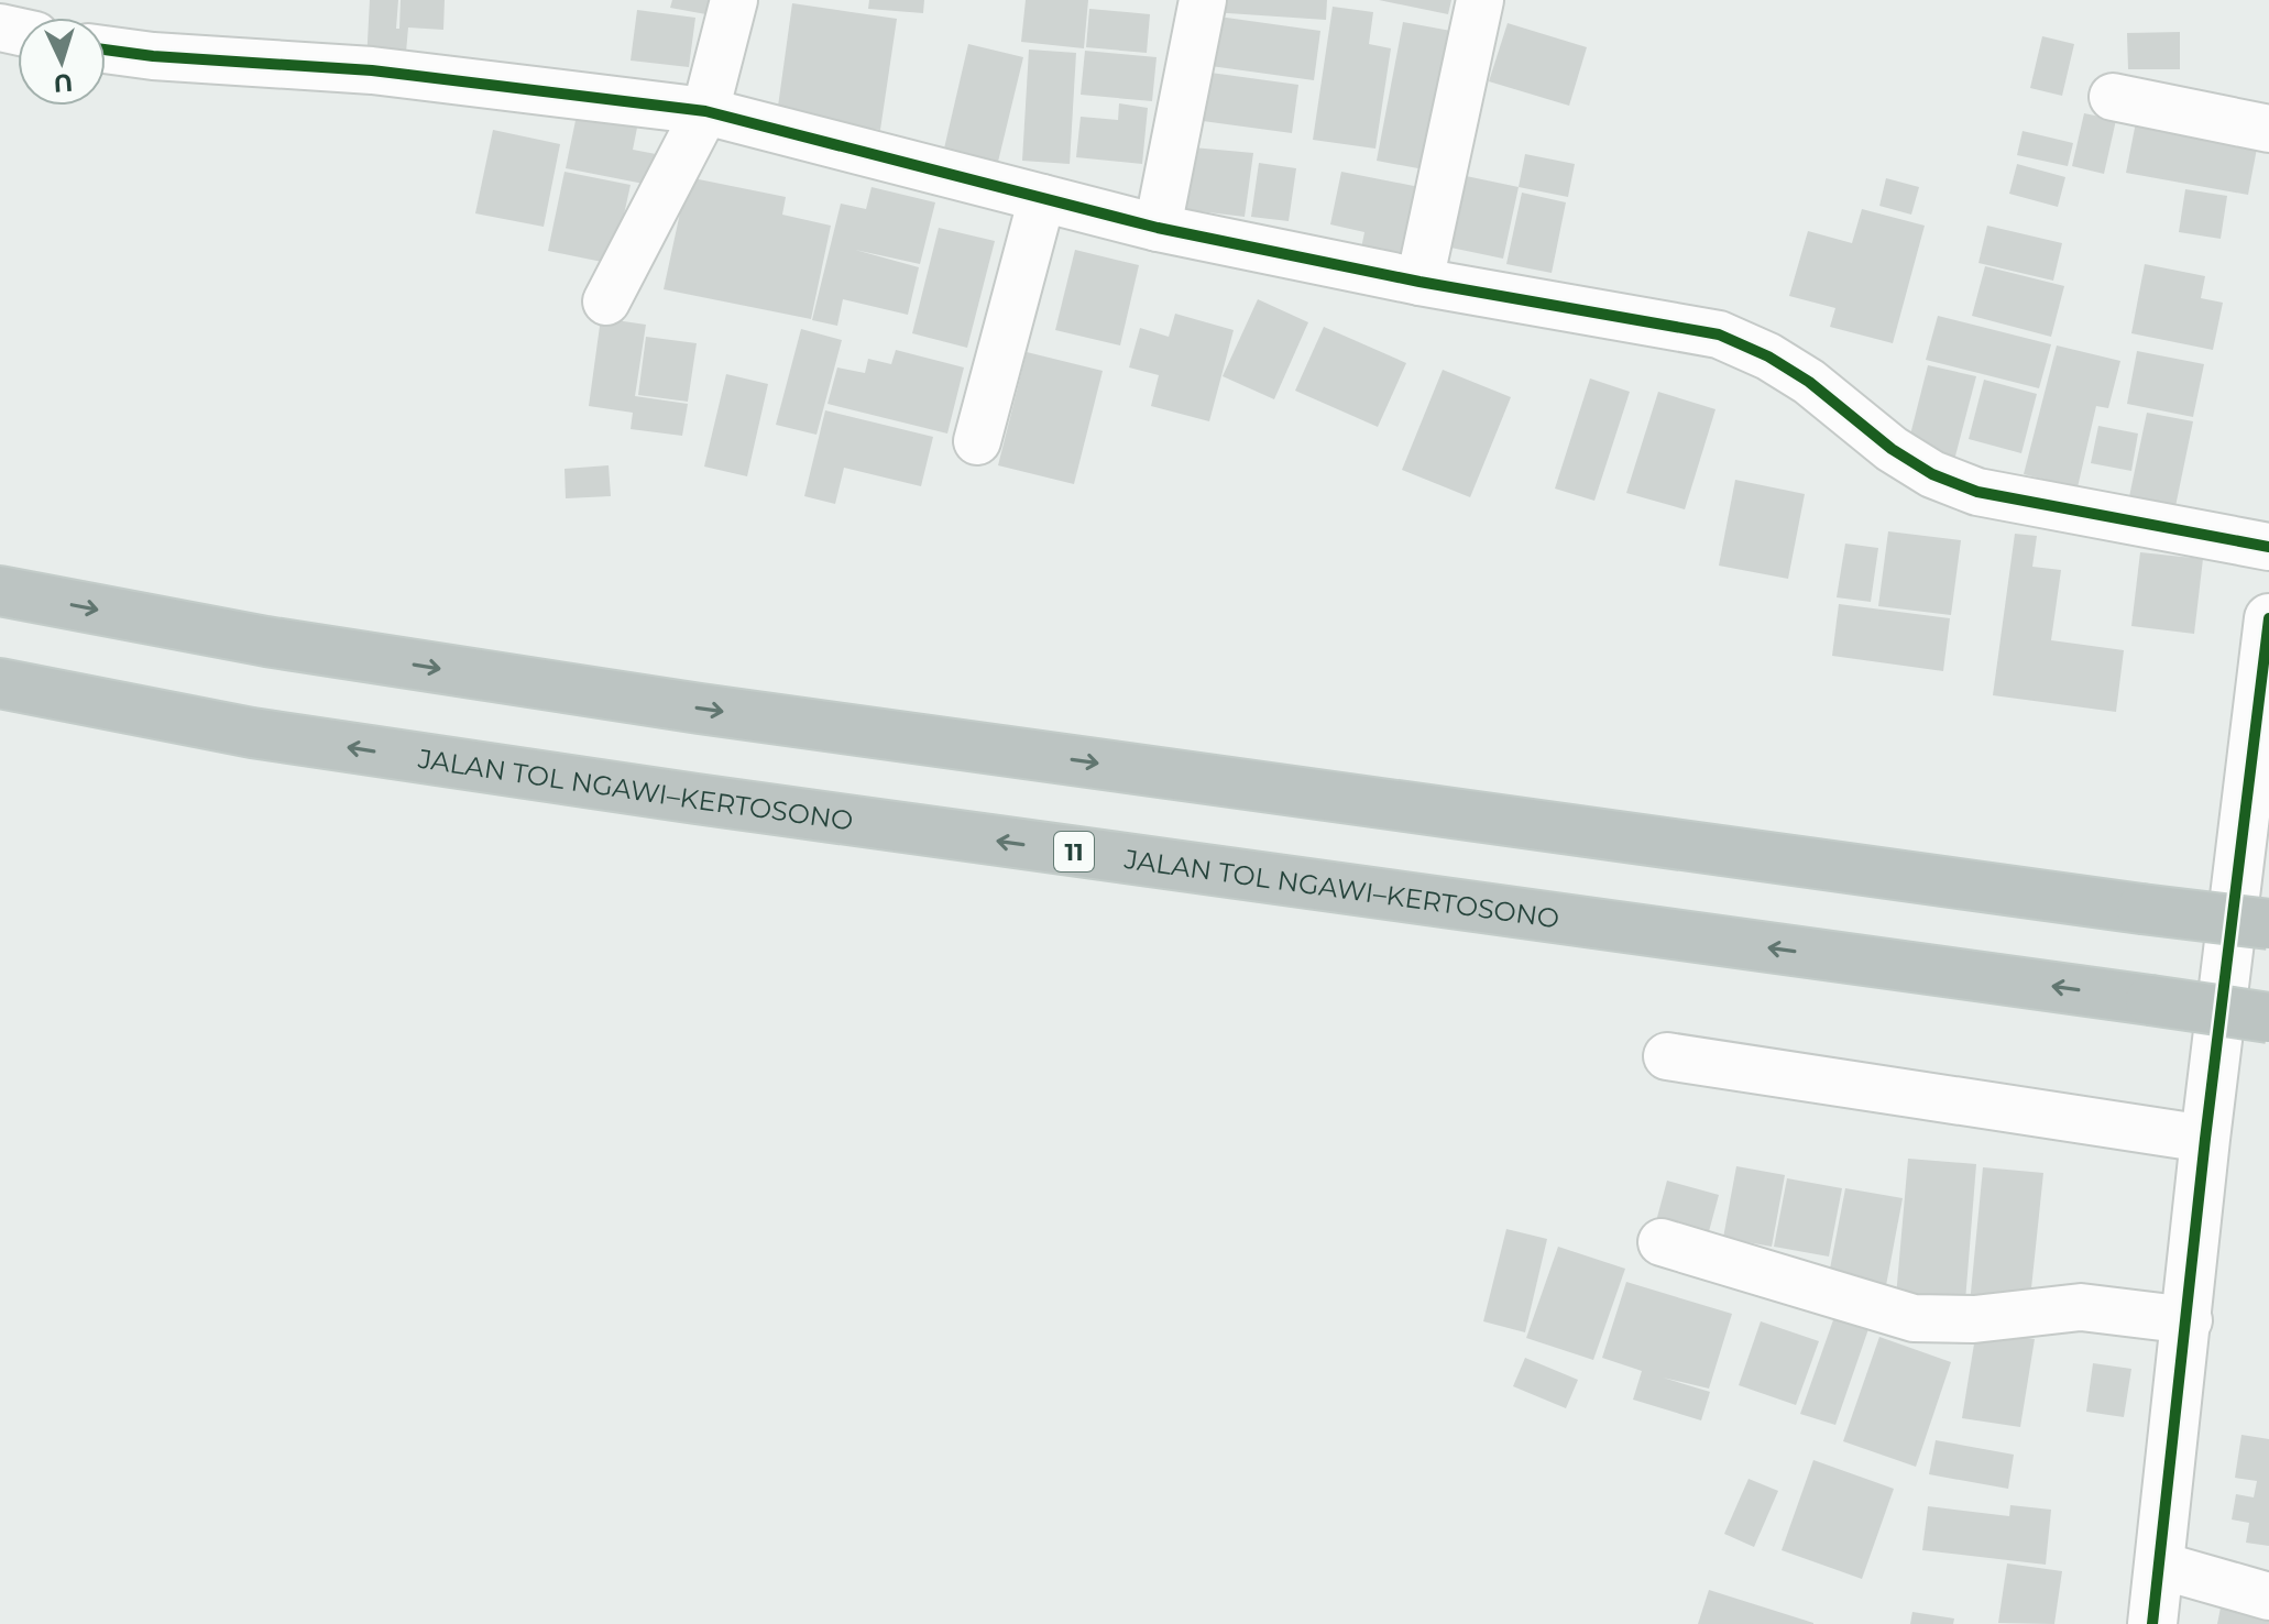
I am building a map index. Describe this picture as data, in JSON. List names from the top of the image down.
{
  "streets": {
    "highway": ["JALAN TOL NGAWI–KERTOSONO", "11"]
  },
  "north": "bottom"
}
